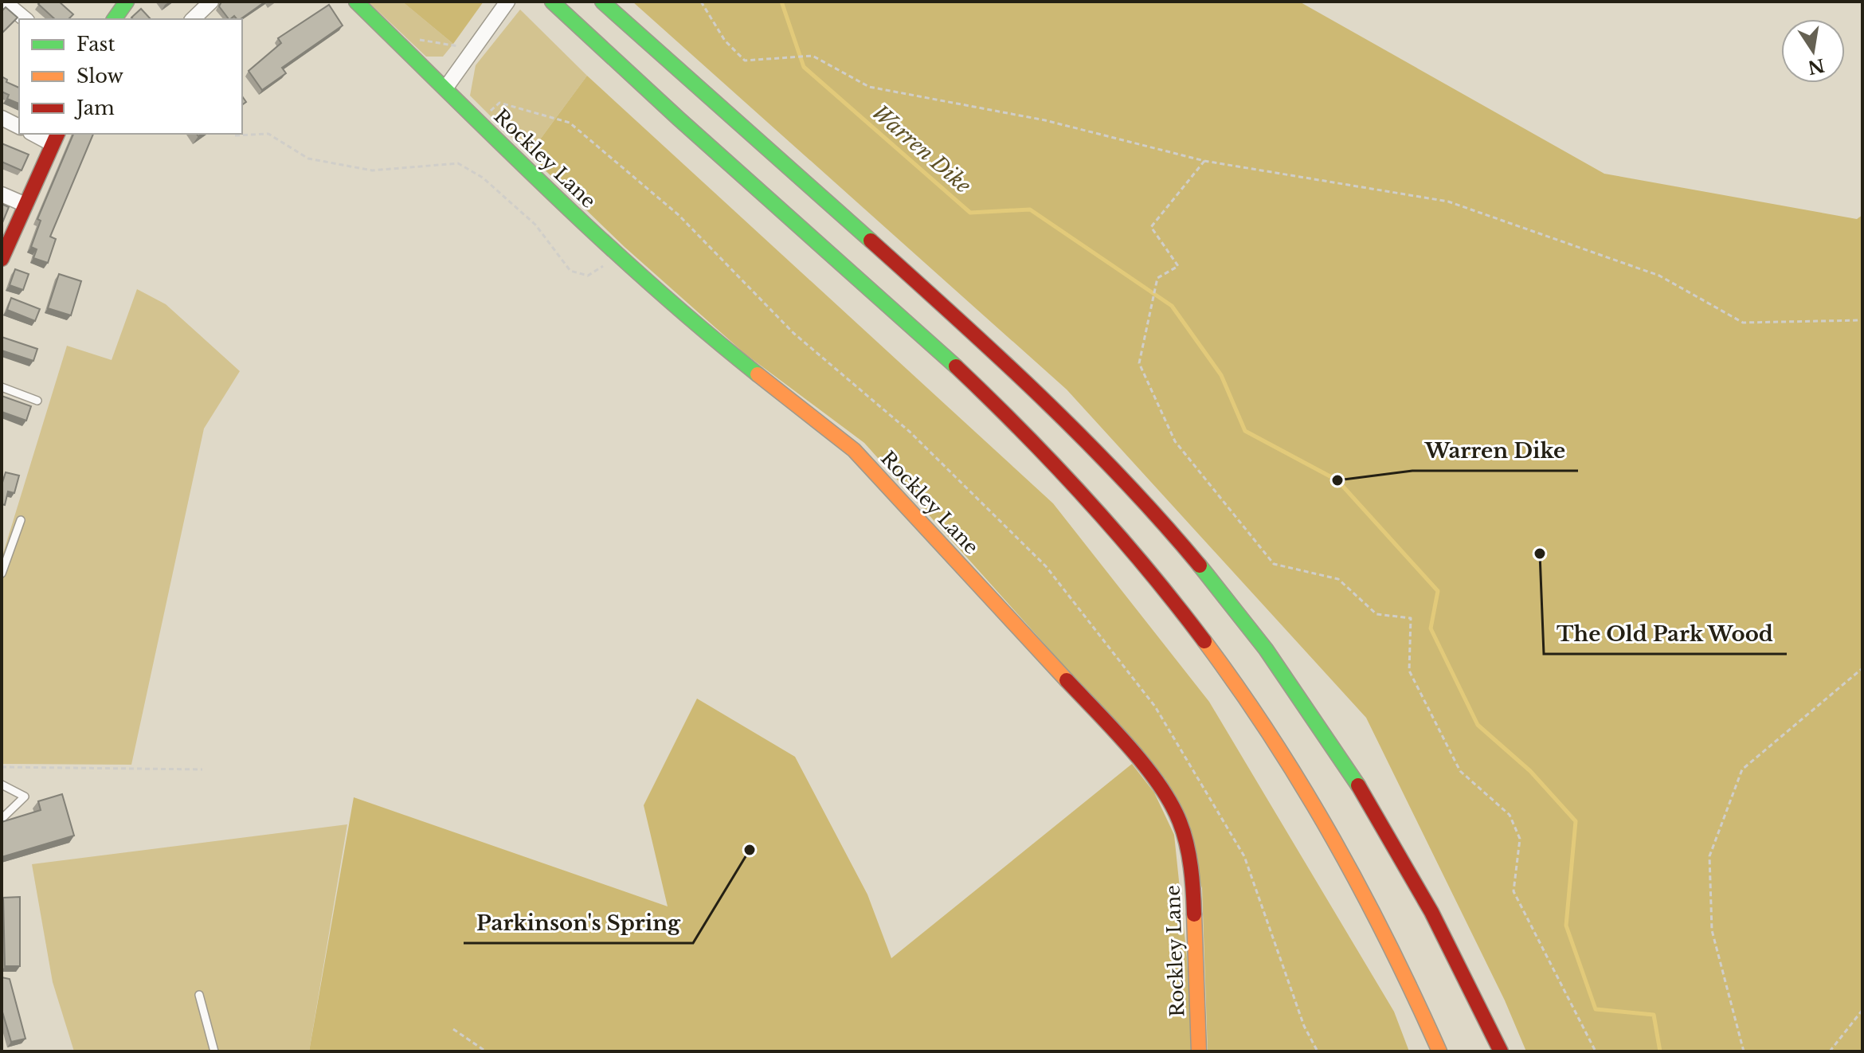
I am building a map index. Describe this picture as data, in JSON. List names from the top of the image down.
{
  "streets": {
    "main road": ["Rockley Lane"]
  },
  "water": ["Warren Dike"],
  "places": ["Warren Dike", "The Old Park Wood", "Parkinson's Spring"],
  "legend": ["Fast", "Slow", "Jam"],
  "north": "bottom"
}
